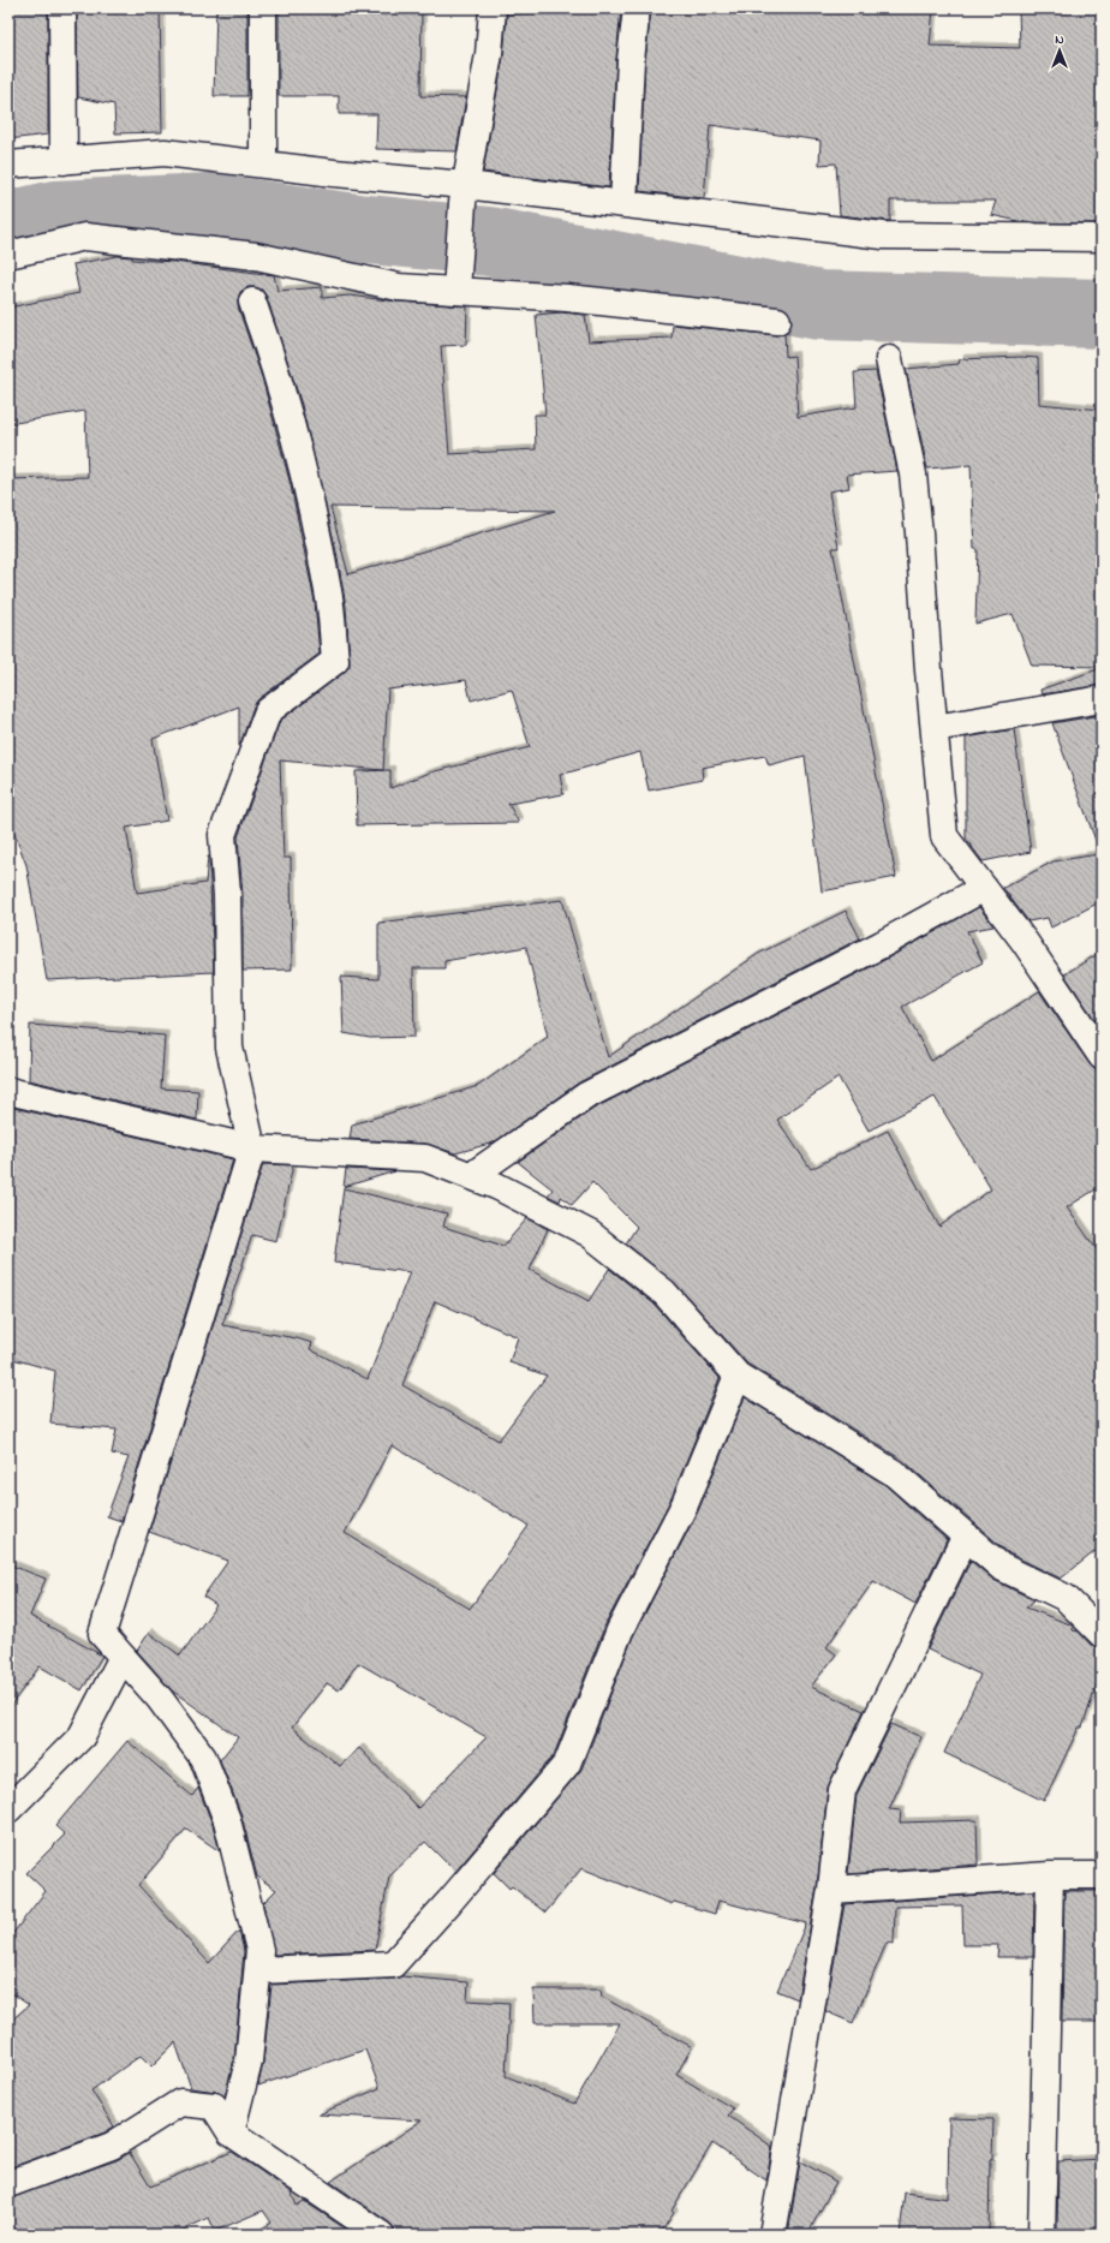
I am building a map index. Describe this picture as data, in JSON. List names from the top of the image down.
{
  "north": "top"
}
